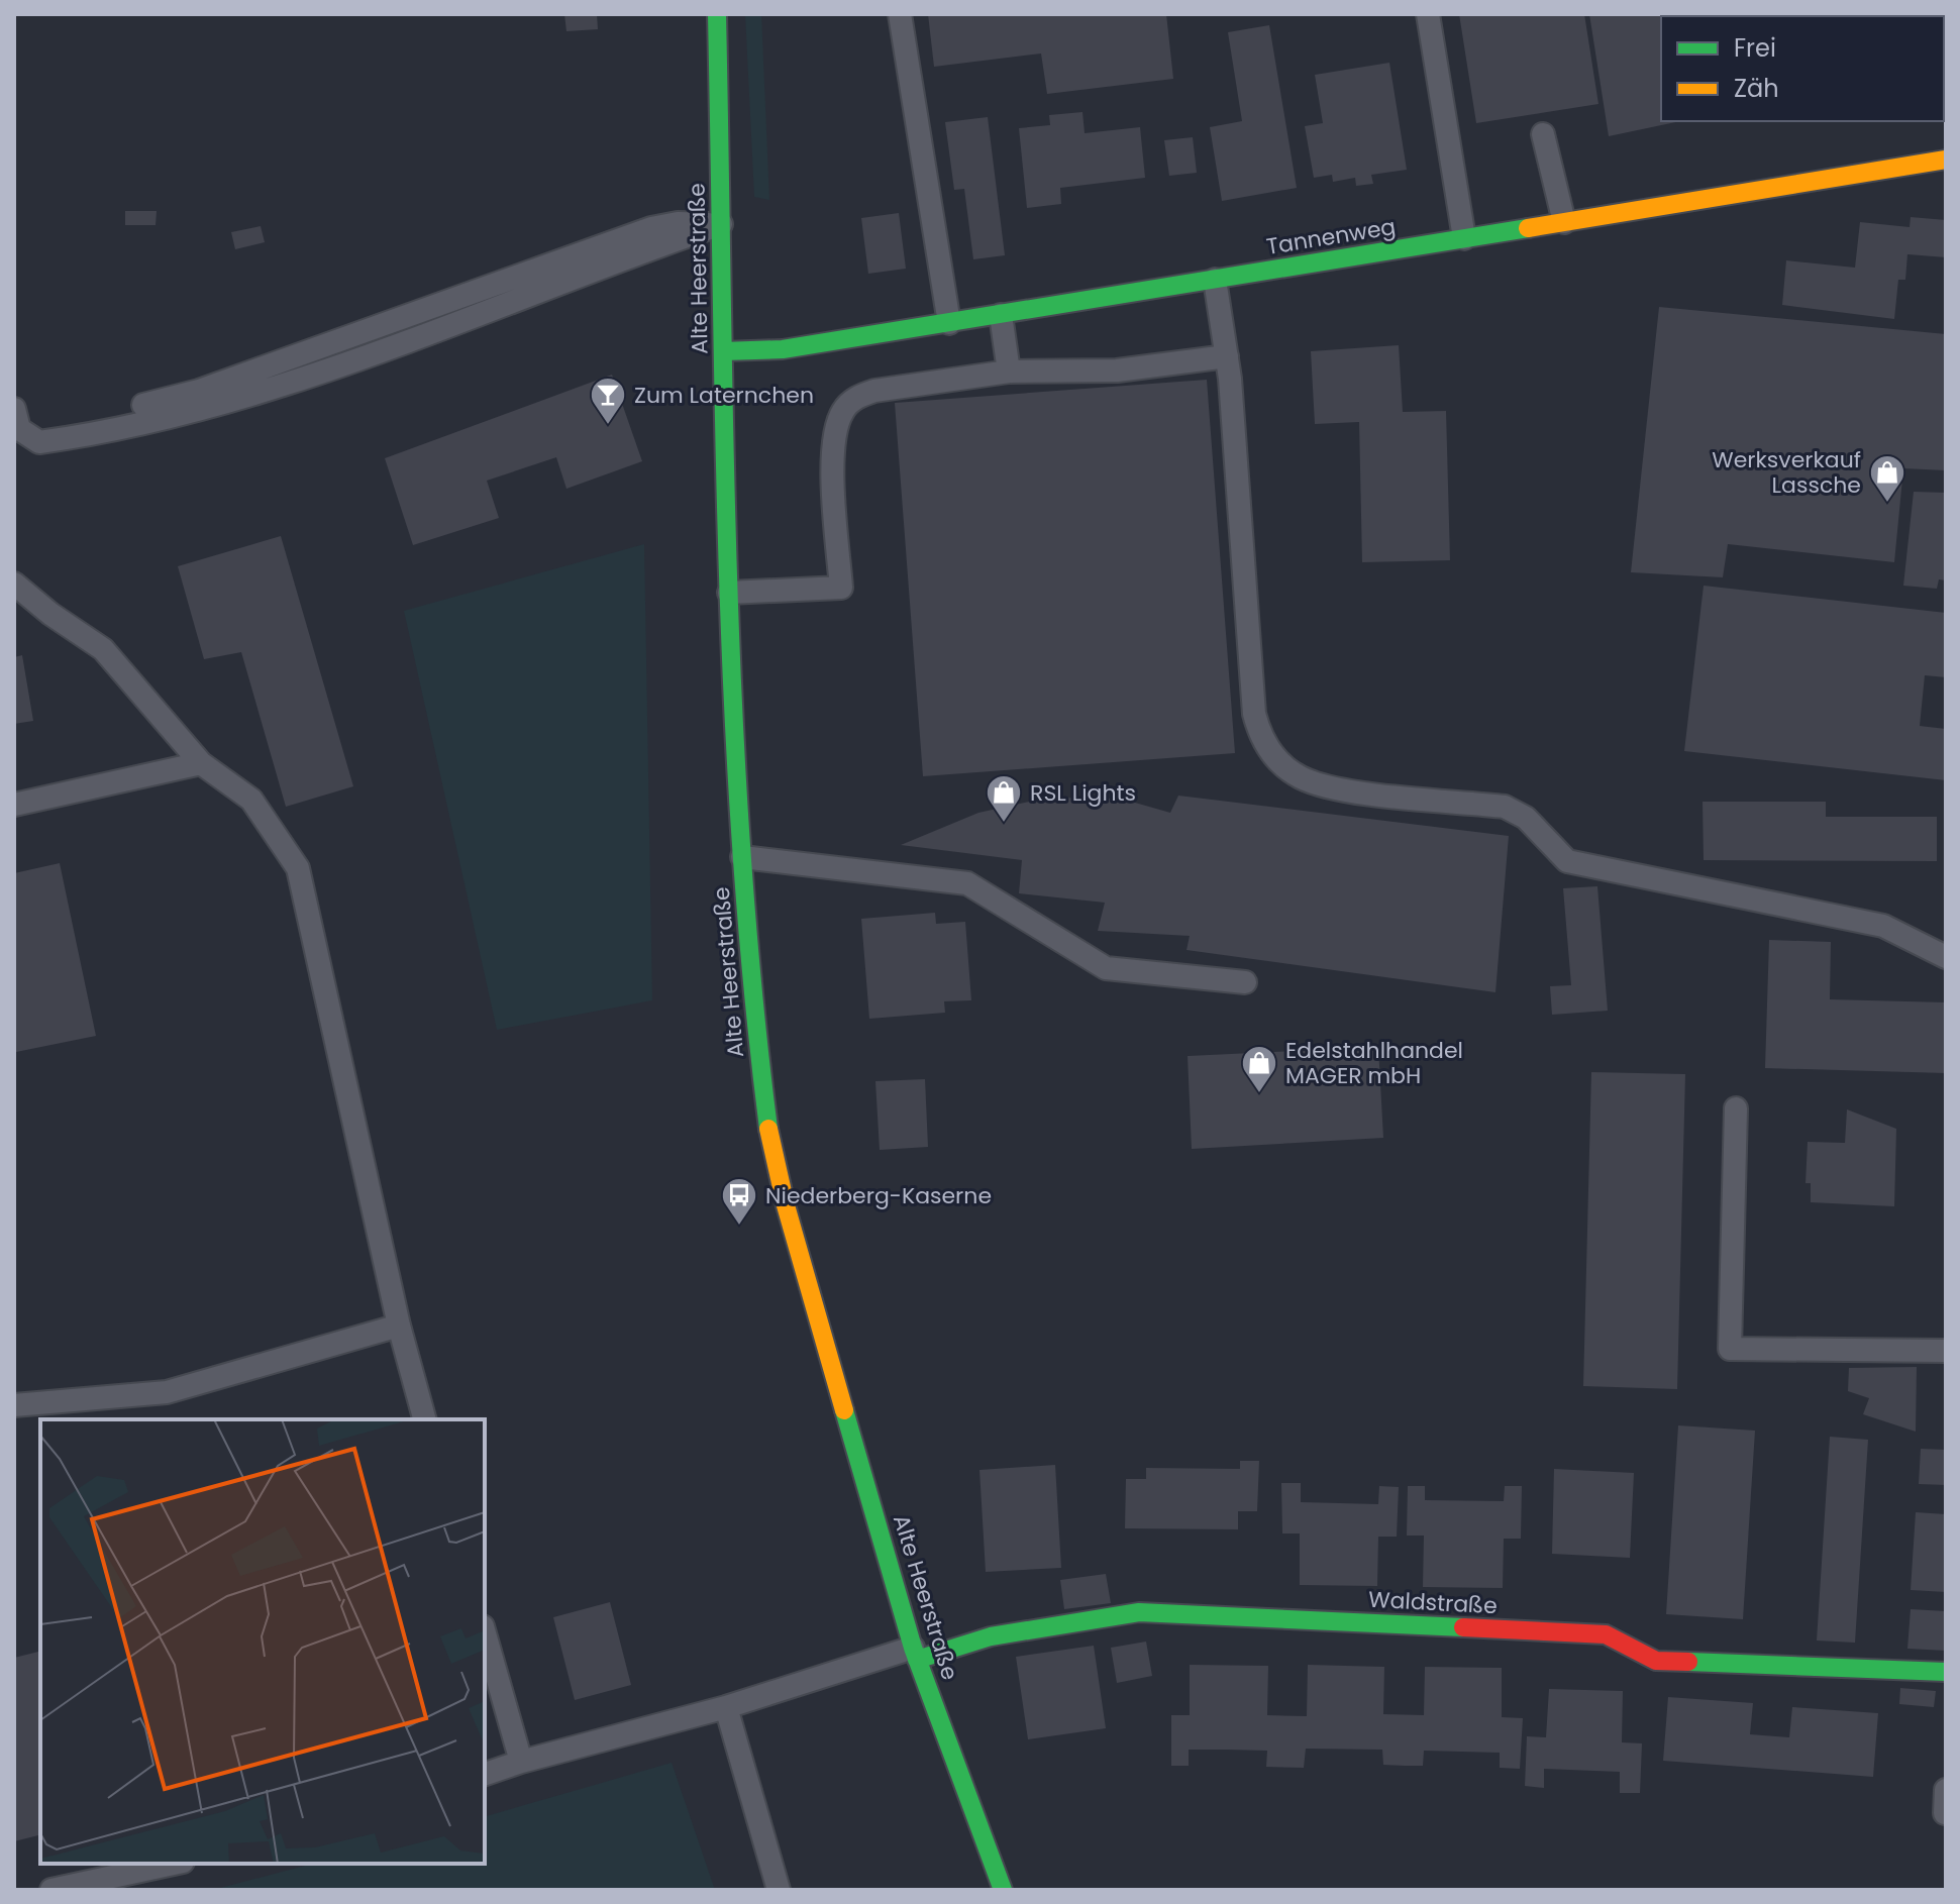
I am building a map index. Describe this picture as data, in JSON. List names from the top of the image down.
{
  "streets": {
    "street": ["Tannenweg", "Alte Heerstraße", "Waldstraße"]
  },
  "crossings": [
    ["Tannenweg", "Alte Heerstraße"],
    ["Alte Heerstraße", "Waldstraße"]
  ],
  "places": {
    "bar": ["Zum Laternchen"],
    "shop": ["Werksverkauf Lassche", "RSL Lights", "Edelstahlhandel MAGER mbH"],
    "bus stop": ["Niederberg-Kaserne"]
  },
  "legend": ["Frei", "Zäh"]
}
